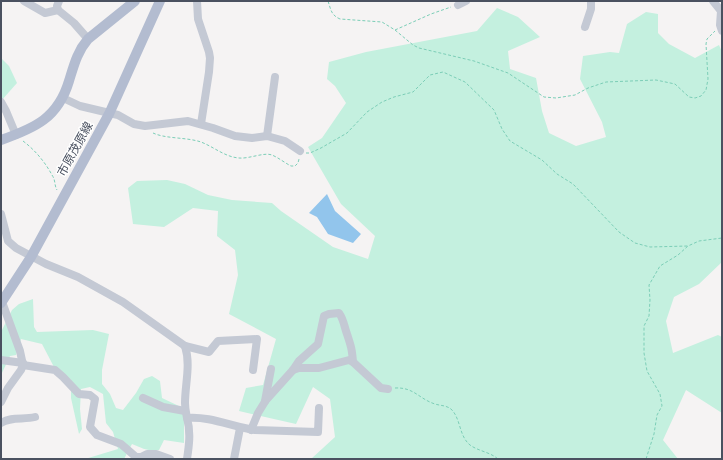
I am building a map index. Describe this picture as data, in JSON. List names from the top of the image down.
{
  "streets": {
    "main road": ["市原茂原線"]
  }
}
